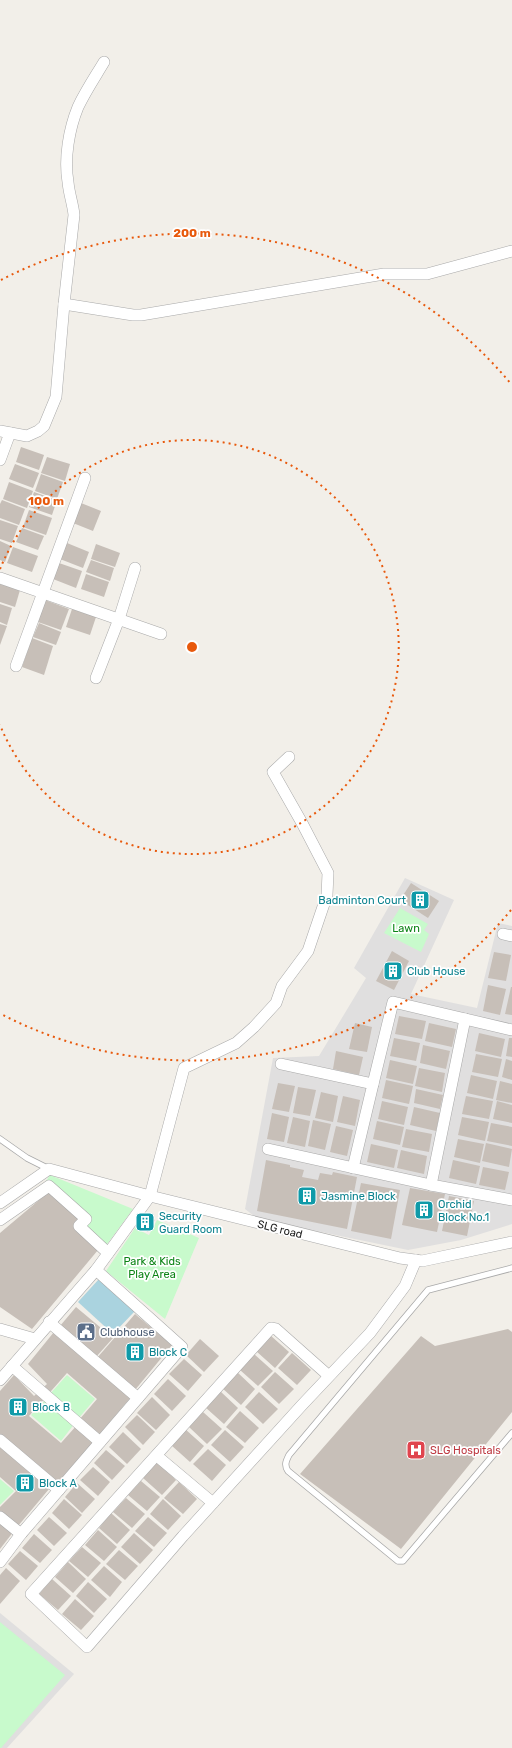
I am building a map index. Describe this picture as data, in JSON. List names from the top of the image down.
{
  "streets": {
    "street": ["SLG road"]
  },
  "parks": ["Lawn", "Park & Kids Play Area"],
  "places": {
    "building": [
      "Badminton Court",
      "Club House",
      "Jasmine Block",
      "Orchid Block No.1",
      "Security Guard Room",
      "Block C",
      "Block B",
      "Block A"
    ],
    "public building": ["Clubhouse"],
    "hospital": ["SLG Hospitals"]
  },
  "rings": ["200 m", "100 m"]
}
